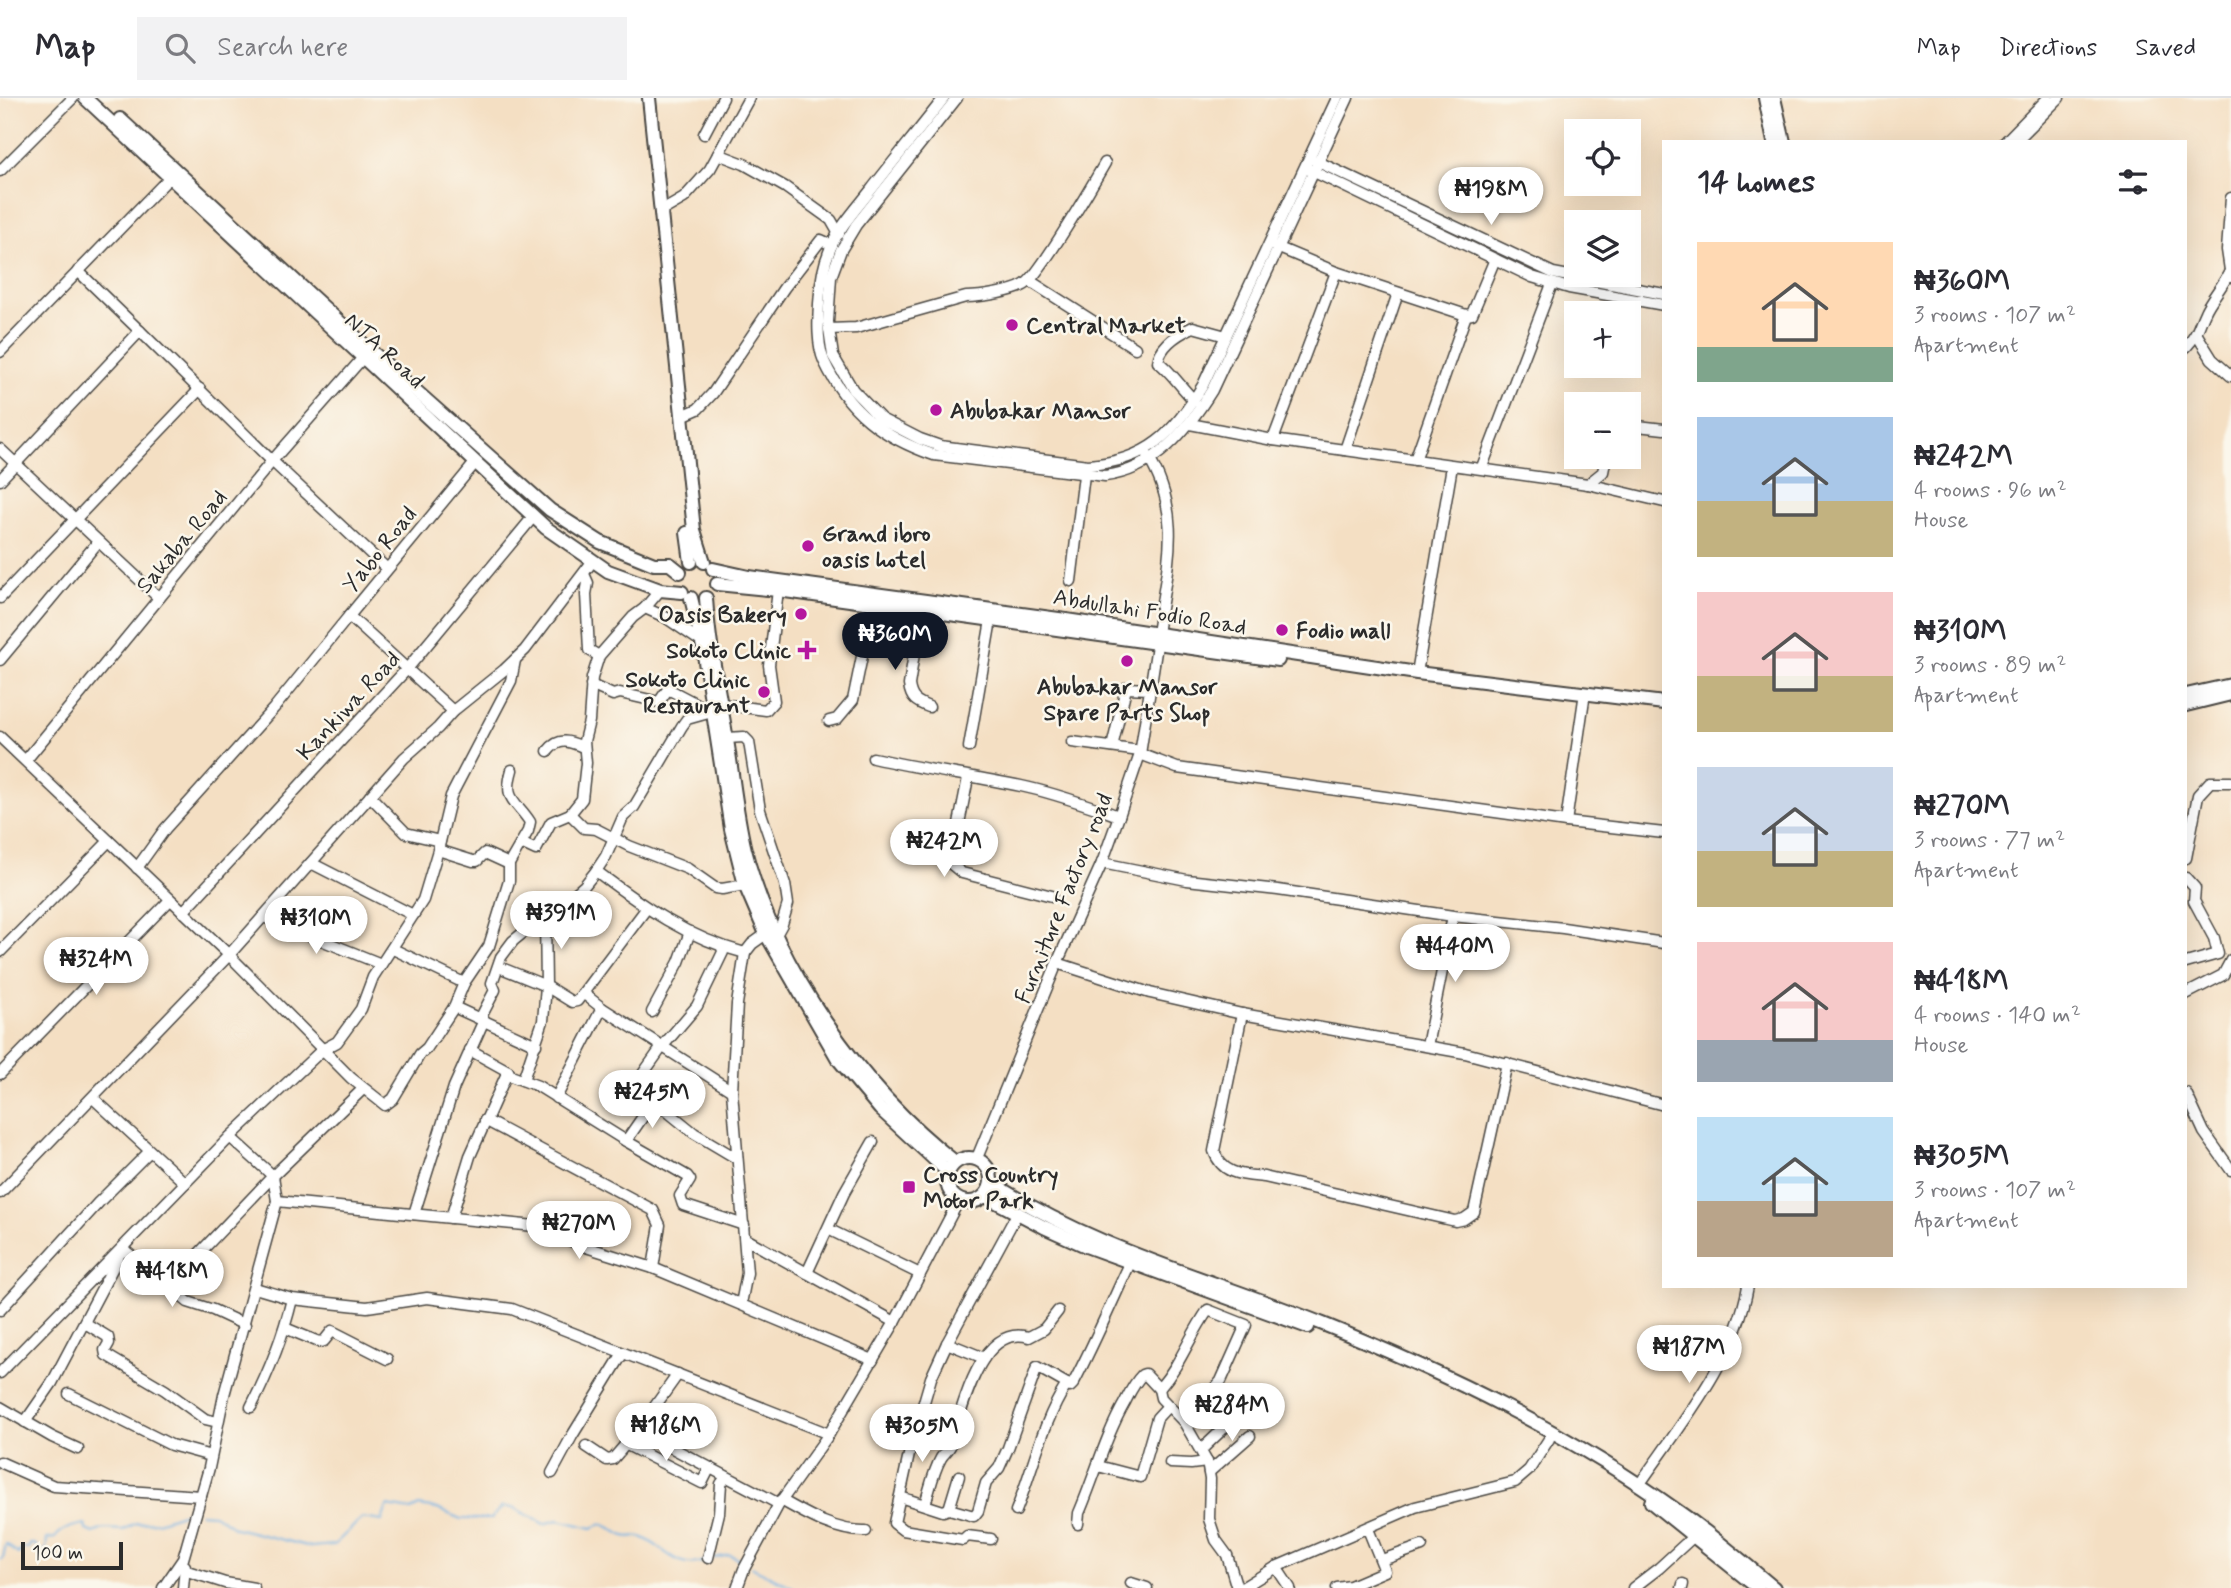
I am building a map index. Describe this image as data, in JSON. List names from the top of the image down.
{
  "streets": {
    "main road": ["NTA Road", "Abdullahi Fodio Road"],
    "street": [
      "Sakaba Road",
      "Yabo Road",
      "Kankiwa Road",
      "Furniture Factory road"
    ]
  },
  "crossings": [
    ["NTA Road", "Sakaba Road"],
    ["NTA Road", "Yabo Road"],
    ["NTA Road", "Abdullahi Fodio Road"],
    ["NTA Road", "Kankiwa Road"],
    ["Yabo Road", "Kankiwa Road"],
    ["Abdullahi Fodio Road", "Furniture Factory road"]
  ],
  "places": {
    "other": [
      "Central Market",
      "Abubakar Mansor",
      "Grand ibro oasis hotel",
      "Oasis Bakery",
      "Fodio mall",
      "Abubakar Mansor Spare Parts Shop",
      "Sokoto Clinic Restaurant"
    ],
    "health": ["Sokoto Clinic"],
    "transit": ["Cross Country Motor Park"]
  },
  "scale_bar": "100 m",
  "page": {
    "header": "Map",
    "search": "Search here",
    "nav": ["Map", "Directions", "Saved"],
    "map_buttons": ["+", "−"],
    "heading": "14 homes",
    "price": [
      "₦198M",
      "₦360M",
      "₦242M",
      "₦391M",
      "₦310M",
      "₦440M",
      "₦324M",
      "₦245M",
      "₦270M",
      "₦418M",
      "₦187M",
      "₦284M",
      "₦186M",
      "₦305M"
    ],
    "list": [
      {
        "name": "₦360M",
        "note": "3 rooms · 107 m² · Apartment"
      },
      {
        "name": "₦242M",
        "note": "4 rooms · 96 m² · House"
      },
      {
        "name": "₦310M",
        "note": "3 rooms · 89 m² · Apartment"
      },
      {
        "name": "₦270M",
        "note": "3 rooms · 77 m² · Apartment"
      },
      {
        "name": "₦418M",
        "note": "4 rooms · 140 m² · House"
      },
      {
        "name": "₦305M",
        "note": "3 rooms · 107 m² · Apartment"
      }
    ],
    "scale": "100 m"
  }
}
